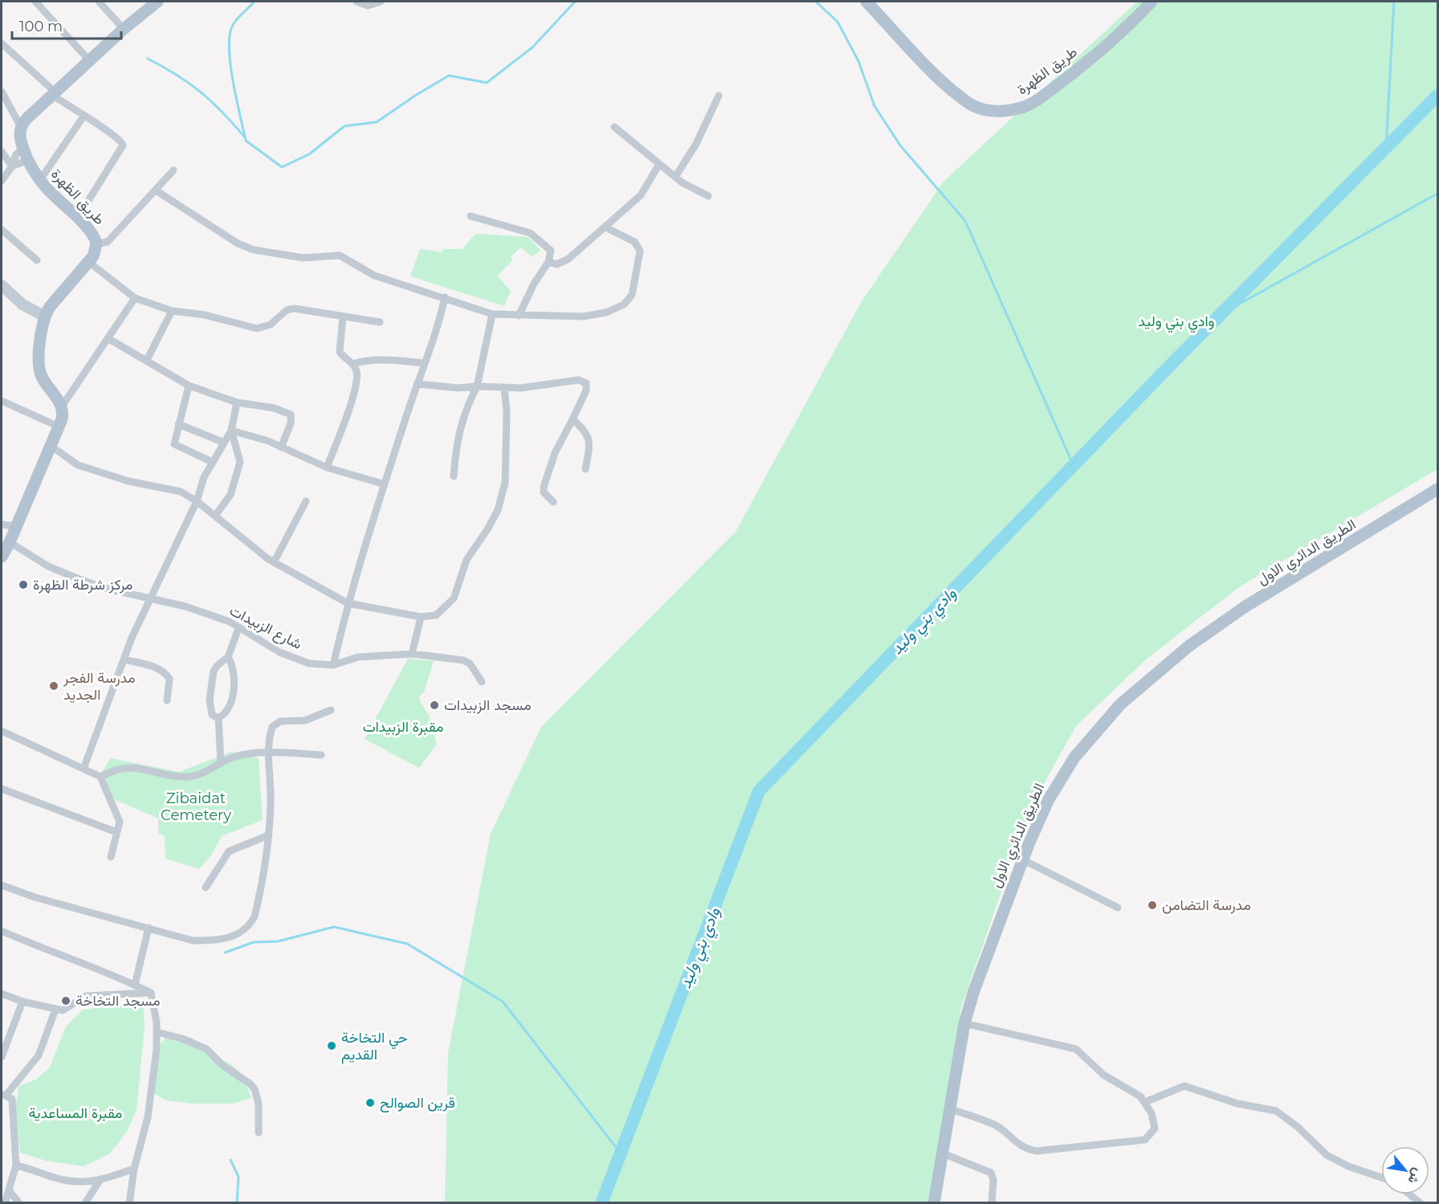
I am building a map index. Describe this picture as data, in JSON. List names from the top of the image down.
{
  "streets": {
    "main road": ["طريق الظهرة", "الطريق الدائري الاول"],
    "street": ["شارع الزبيدات"]
  },
  "water": ["وادي بني وليد"],
  "parks": [
    "وادي بني وليد",
    "مقبرة الزبيدات",
    "Zibaidat Cemetery",
    "مقبرة المساعدية"
  ],
  "places": [
    "مركز شرطة الظهرة",
    "مدرسة الفجر الجديد",
    "مسجد الزبيدات",
    "مدرسة التضامن",
    "مسجد التخاخة",
    "حي التخاخة القديم",
    "قرين الصوالح"
  ],
  "scale_bar": "100 m",
  "north": "bottom right"
}
